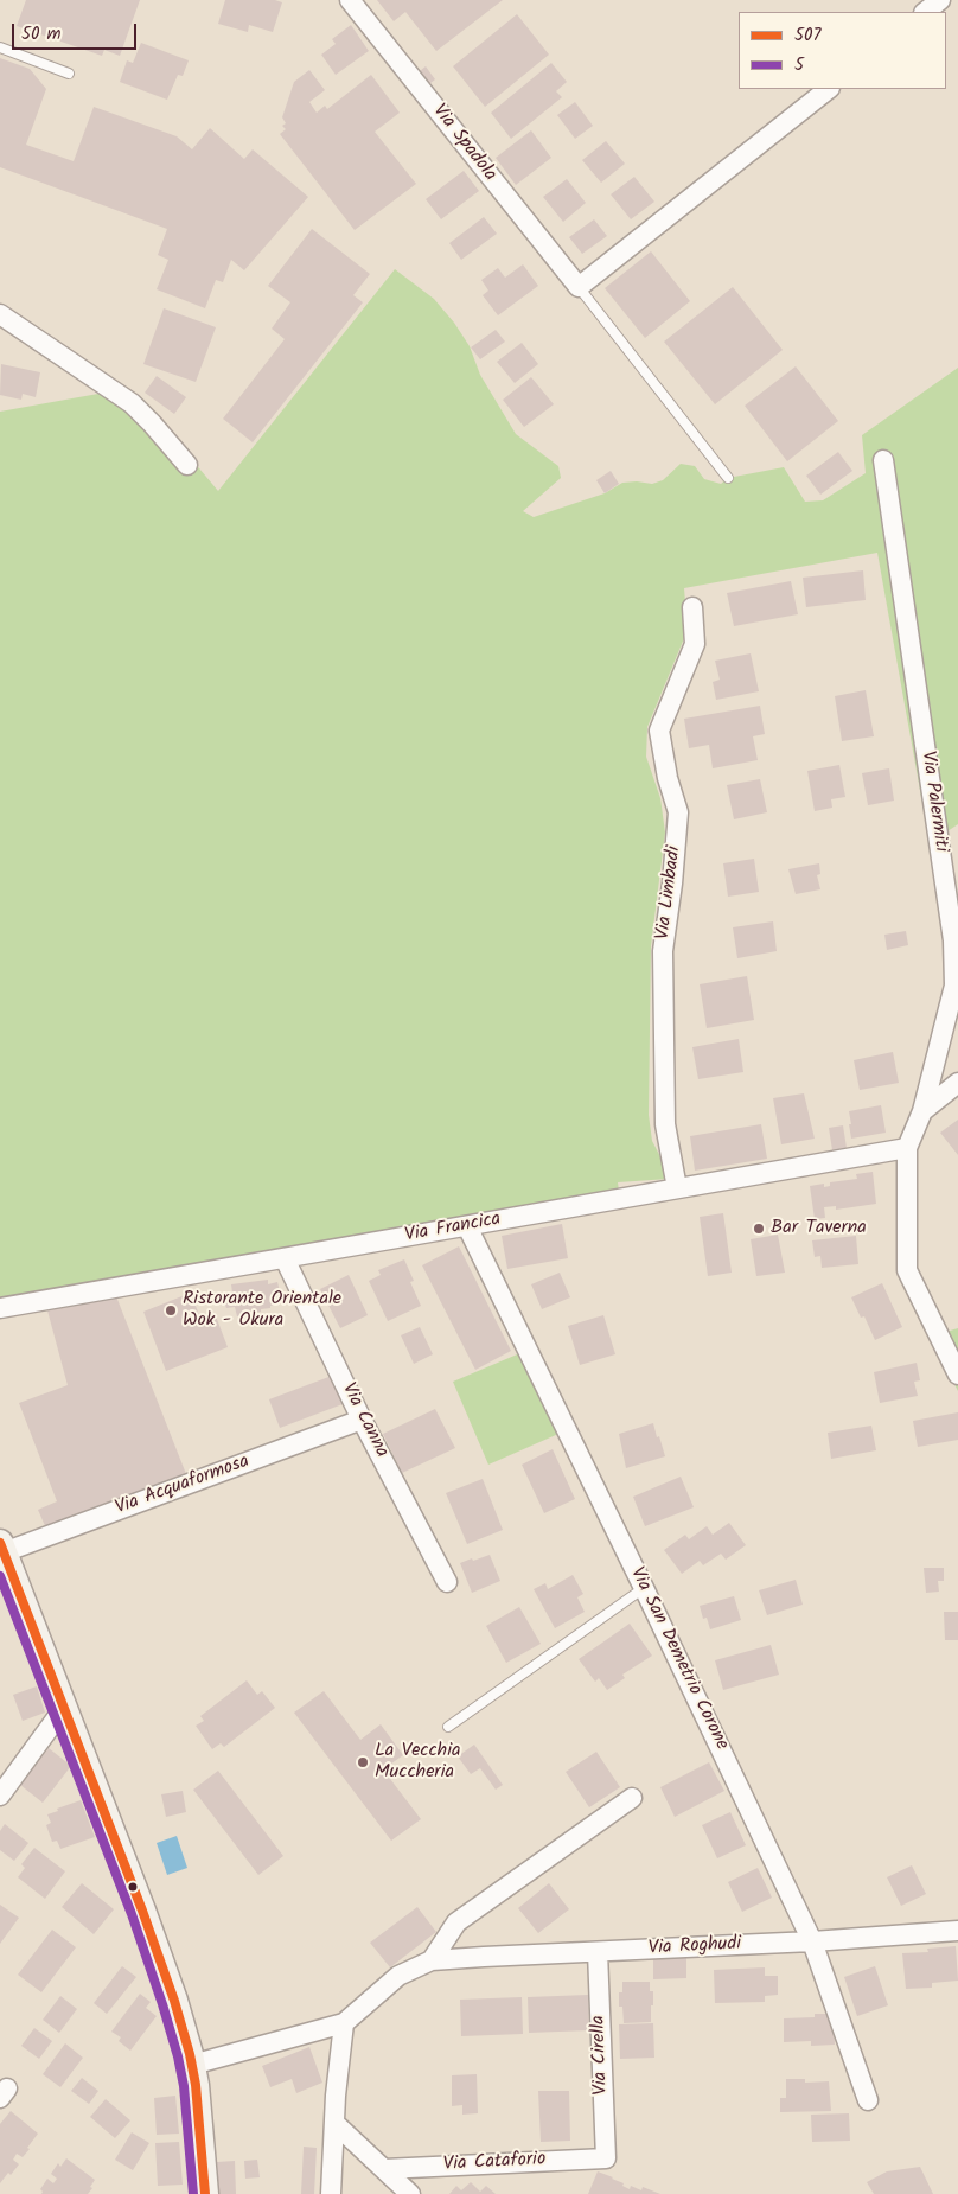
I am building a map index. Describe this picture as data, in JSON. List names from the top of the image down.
{
  "streets": {
    "street": [
      "Via Spadola",
      "Via Palermiti",
      "Via Limbadi",
      "Via Francica",
      "Via Canna",
      "Via Acquaformosa",
      "Via San Demetrio Corone",
      "Via Roghudi",
      "Via Cirella",
      "Via Cataforio"
    ]
  },
  "crossings": [
    ["Via Palermiti", "Via Francica"],
    ["Via Limbadi", "Via Francica"],
    ["Via Francica", "Via Canna"],
    ["Via Francica", "Via San Demetrio Corone"],
    ["Via Canna", "Via Acquaformosa"],
    ["Via San Demetrio Corone", "Via Roghudi"],
    ["Via Roghudi", "Via Cirella"],
    ["Via Cirella", "Via Cataforio"]
  ],
  "places": ["Bar Taverna", "Ristorante Orientale Wok - Okura", "La Vecchia Muccheria"],
  "lines": ["transit line 507", "transit line 5"],
  "legend": ["507", "5"],
  "scale_bar": "50 m"
}
